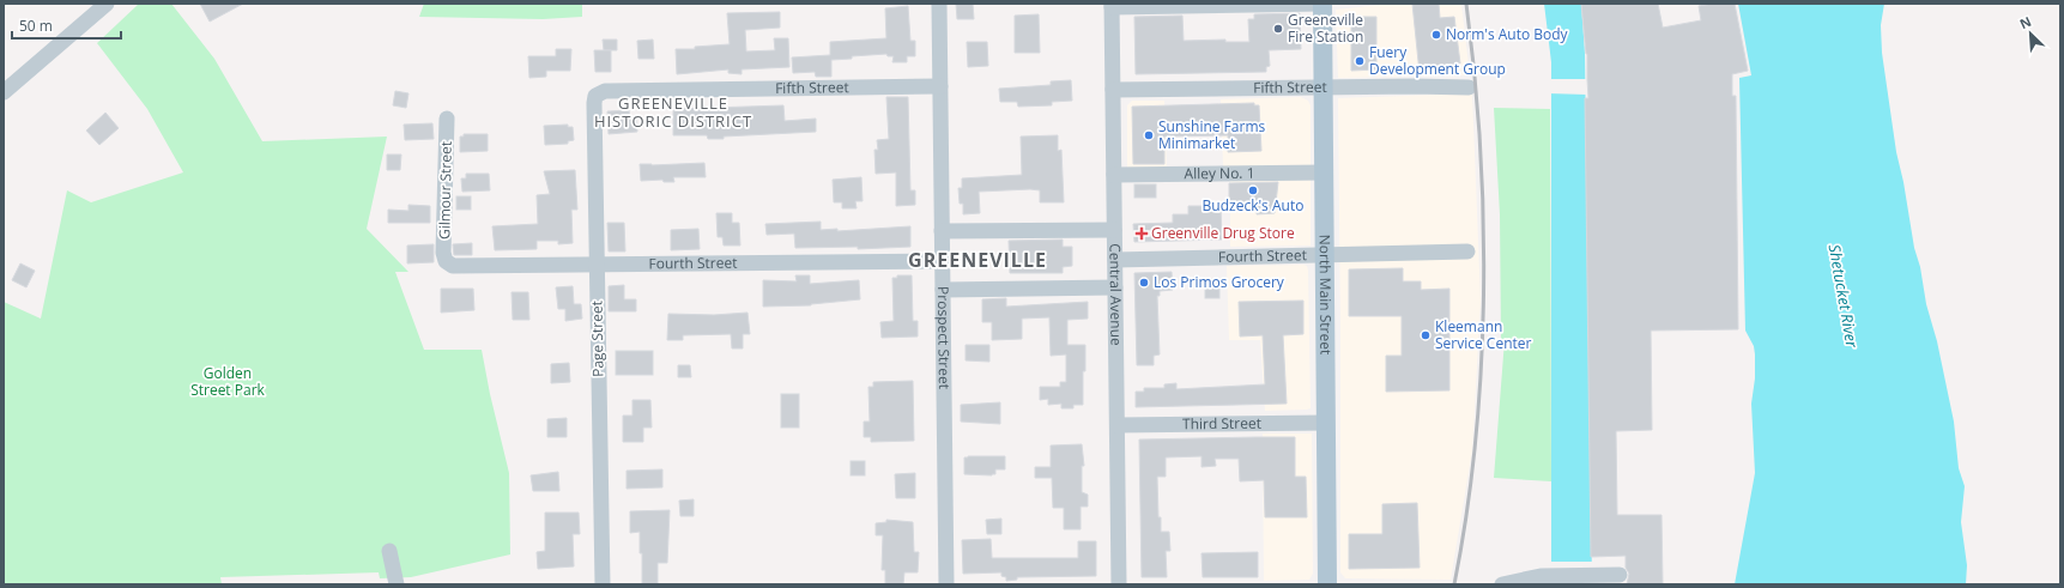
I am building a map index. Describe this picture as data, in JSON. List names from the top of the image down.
{
  "streets": {
    "main road": ["North Main Street"],
    "street": [
      "Fifth Street",
      "Alley No. 1",
      "Gilmour Street",
      "Fourth Street",
      "Central Avenue",
      "Prospect Street",
      "Page Street",
      "Third Street"
    ]
  },
  "crossings": [
    ["Fifth Street", "North Main Street"],
    ["Fifth Street", "Central Avenue"],
    ["Fifth Street", "Prospect Street"],
    ["Fifth Street", "Page Street"],
    ["Alley No. 1", "North Main Street"],
    ["Alley No. 1", "Central Avenue"],
    ["Gilmour Street", "Fourth Street"],
    ["Fourth Street", "North Main Street"],
    ["Fourth Street", "Central Avenue"],
    ["Fourth Street", "Prospect Street"],
    ["Fourth Street", "Page Street"],
    ["North Main Street", "Third Street"],
    ["Central Avenue", "Third Street"]
  ],
  "districts": ["GREENEVILLE HISTORIC DISTRICT", "GREENEVILLE"],
  "water": ["Shetucket River"],
  "parks": ["Golden Street Park"],
  "places": {
    "other": [
      "Greeneville Fire Station",
      "Norm's Auto Body",
      "Fuery Development Group",
      "Sunshine Farms Minimarket",
      "Budzeck's Auto",
      "Los Primos Grocery",
      "Kleemann Service Center"
    ],
    "health": ["Greenville Drug Store"]
  },
  "scale_bar": "50 m",
  "north": "top left"
}
